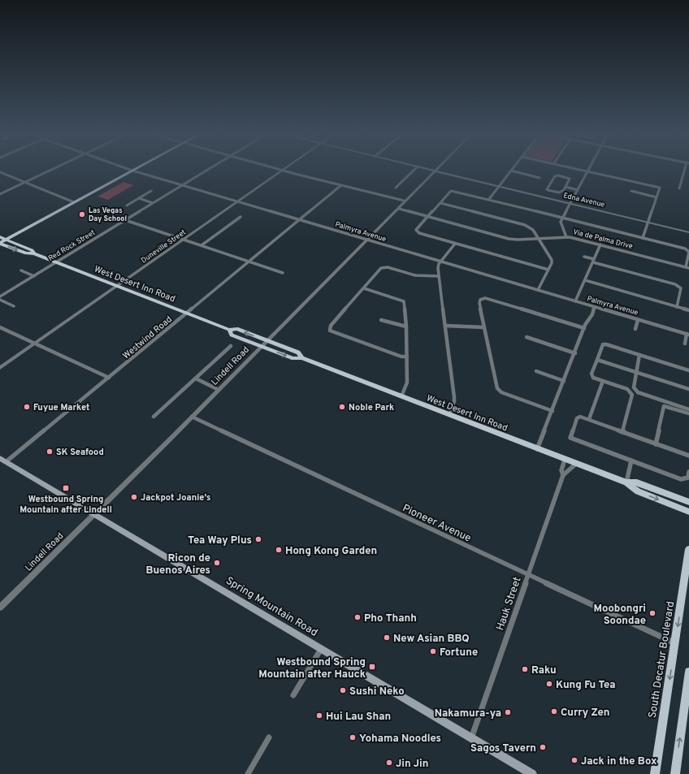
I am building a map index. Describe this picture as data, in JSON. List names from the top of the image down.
{
  "streets": {
    "main road": ["West Desert Inn Road", "Spring Mountain Road", "South Decatur Boulevard"],
    "street": [
      "Edna Avenue",
      "Palmyra Avenue",
      "Via de Palma Drive",
      "Red Rock Street",
      "Duneville Street",
      "Westwind Road",
      "Lindell Road",
      "Pioneer Avenue",
      "Hauk Street"
    ]
  },
  "crossings": [
    ["Edna Avenue", "Lindell Road"],
    ["Palmyra Avenue", "Red Rock Street"],
    ["Palmyra Avenue", "Duneville Street"],
    ["Palmyra Avenue", "Westwind Road"],
    ["Palmyra Avenue", "Lindell Road"],
    ["Via de Palma Drive", "Lindell Road"],
    ["Red Rock Street", "West Desert Inn Road"],
    ["Duneville Street", "West Desert Inn Road"],
    ["West Desert Inn Road", "Westwind Road"],
    ["West Desert Inn Road", "Lindell Road"],
    ["West Desert Inn Road", "Hauk Street"],
    ["Westwind Road", "Spring Mountain Road"],
    ["Lindell Road", "Pioneer Avenue"],
    ["Lindell Road", "Spring Mountain Road"],
    ["Pioneer Avenue", "Hauk Street"],
    ["Pioneer Avenue", "South Decatur Boulevard"],
    ["Hauk Street", "Spring Mountain Road"]
  ],
  "places": {
    "other": [
      "Las Vegas Day School",
      "Fuyue Market",
      "Noble Park",
      "SK Seafood",
      "Jackpot Joanie's",
      "Tea Way Plus",
      "Hong Kong Garden",
      "Ricon de Buenos Aires",
      "Moobongri Soondae",
      "Pho Thanh",
      "New Asian BBQ",
      "Fortune",
      "Raku",
      "Kung Fu Tea",
      "Sushi Neko",
      "Curry Zen",
      "Nakamura-ya",
      "Hui Lau Shan",
      "Yohama Noodles",
      "Sagos Tavern",
      "Jack in the Box",
      "Jin Jin"
    ],
    "transit": ["Westbound Spring Mountain after Lindell", "Westbound Spring Mountain after Hauck"]
  }
}
